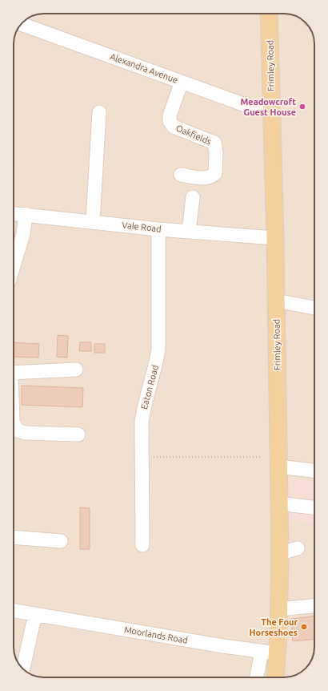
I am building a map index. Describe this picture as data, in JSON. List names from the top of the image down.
{
  "streets": {
    "main road": ["Frimley Road"],
    "street": [
      "Alexandra Avenue",
      "Oakfields",
      "Vale Road",
      "Eaton Road",
      "Moorlands Road"
    ]
  },
  "crossings": [
    ["Frimley Road", "Alexandra Avenue"],
    ["Frimley Road", "Vale Road"],
    ["Frimley Road", "Moorlands Road"],
    ["Alexandra Avenue", "Oakfields"],
    ["Vale Road", "Eaton Road"]
  ],
  "places": ["Meadowcroft Guest House", "The Four Horseshoes"]
}
